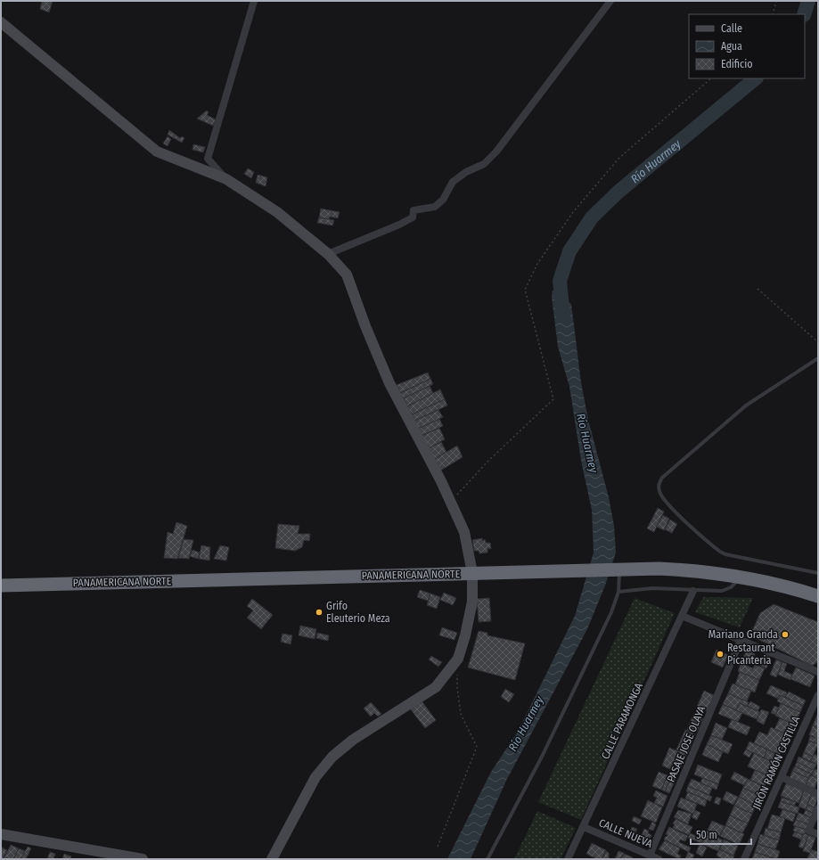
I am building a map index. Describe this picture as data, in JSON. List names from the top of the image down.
{
  "streets": {
    "highway": ["PANAMERICANA NORTE"],
    "street": [
      "CALLE PARAMONGA",
      "PASAJE JOSE OLAYA",
      "JIRÓN RAMÓN CASTILLA",
      "CALLE NUEVA"
    ]
  },
  "crossings": [
    ["CALLE PARAMONGA", "CALLE NUEVA"],
    ["PASAJE JOSE OLAYA", "CALLE NUEVA"]
  ],
  "water": ["Río Huarmey"],
  "places": ["Grifo Eleuterio Meza", "Mariano Granda", "Restaurant Picanteria"],
  "legend": ["Calle", "Agua", "Edificio"],
  "scale_bar": "50 m"
}
